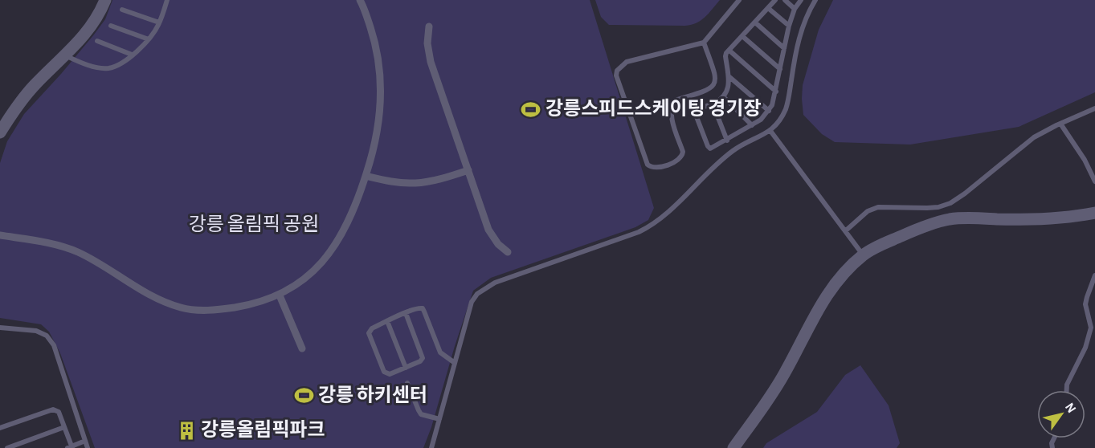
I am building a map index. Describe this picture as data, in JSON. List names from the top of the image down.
{
  "parks": ["강릉 올림픽 공원"],
  "places": {
    "sports": ["강릉스피드스케이팅 경기장", "강릉 하키센터"],
    "building": ["강릉올림픽파크"]
  },
  "north": "top right"
}
